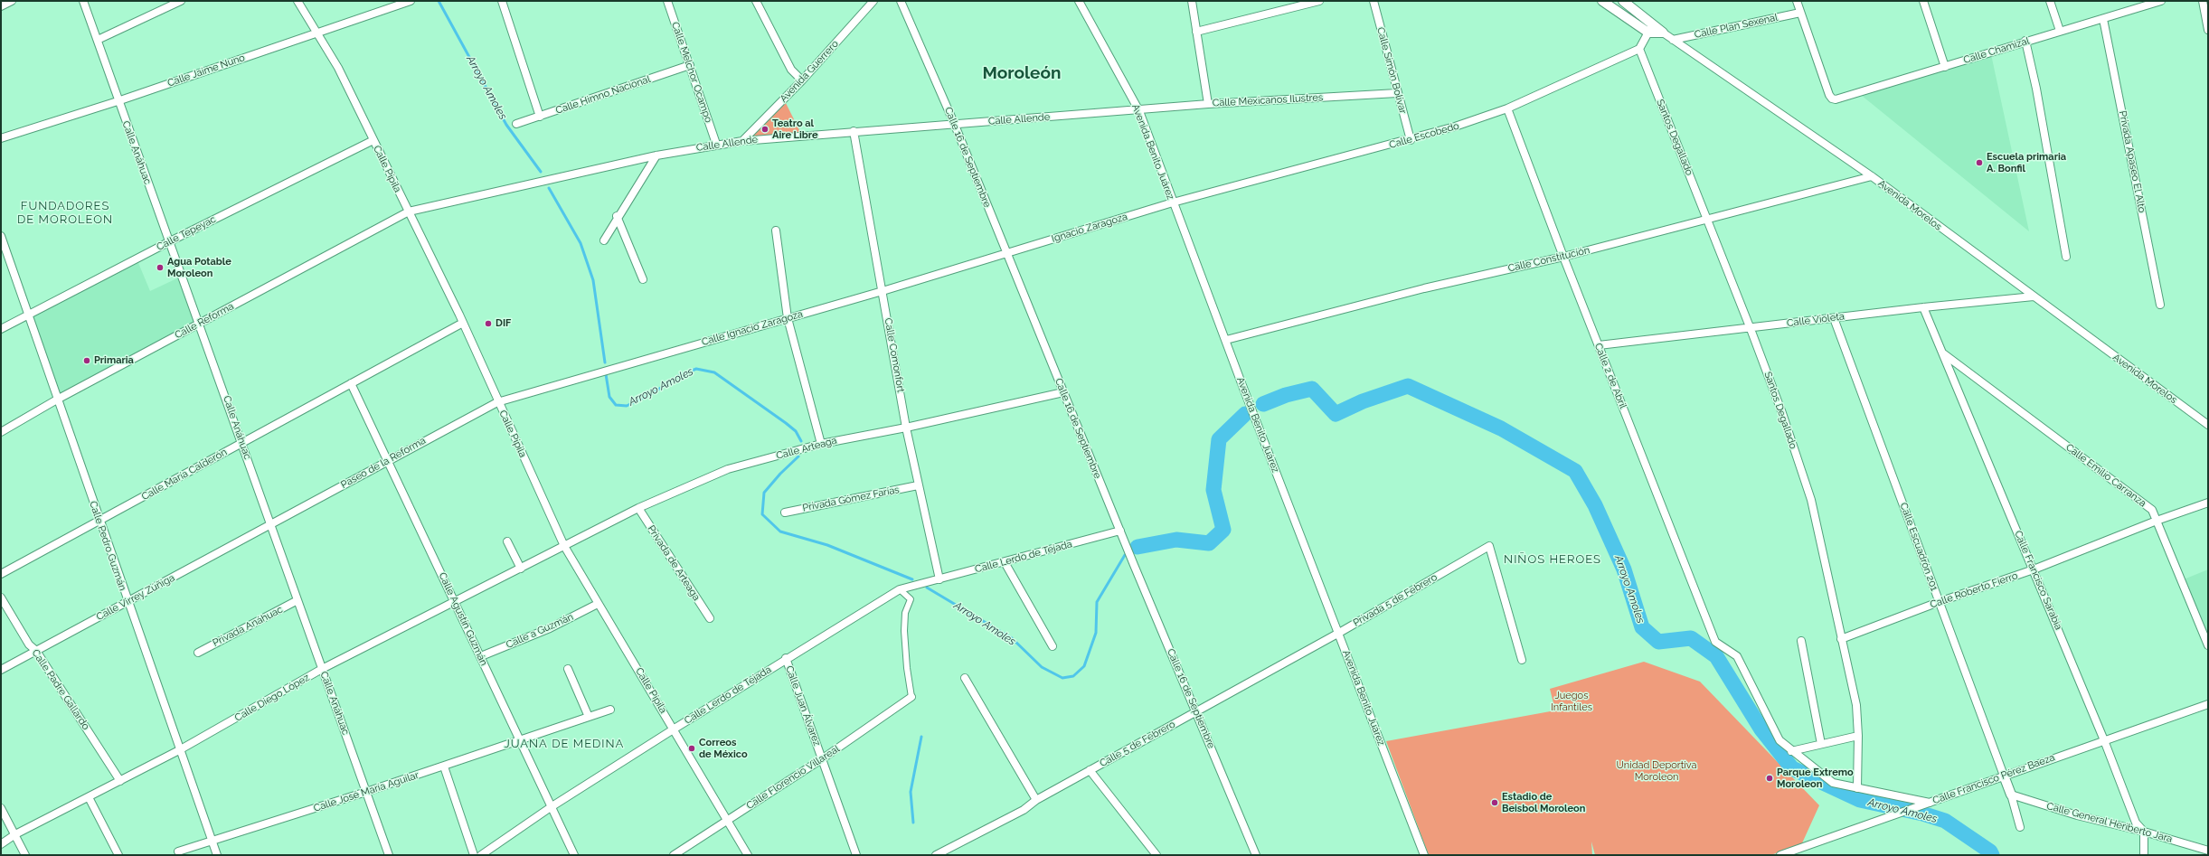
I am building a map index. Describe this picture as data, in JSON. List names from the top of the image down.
{
  "streets": {
    "street": [
      "Calle Plan Sexenal",
      "Calle Chamizal",
      "Calle Jaime Nuno",
      "Calle Simón Bolívar",
      "Avenida Guerrero",
      "Calle Melchor Ocampo",
      "Calle Himno Nacional",
      "Calle Mexicanos Ilustres",
      "Calle Allende",
      "Calle Escobedo",
      "Santos Degallado",
      "Avenida Benito Juárez",
      "Calle Anáhuac",
      "Calle 16 de Septiembre",
      "Privada Apaseo El Alto",
      "Calle Pípila",
      "Avenida Morelos",
      "Ignacio Zaragoza",
      "Calle Tepeyac",
      "Calle Constitución",
      "Calle Violeta",
      "Calle Reforma",
      "Calle Ignacio Zaragoza",
      "Calle Comonfort",
      "Calle 2 de Abril",
      "Calle Arteaga",
      "Paseo de la Reforma",
      "Calle María Calderón",
      "Calle Emilio Carranza",
      "Privada Gómez Farías",
      "Calle Pedro Guzmán",
      "Calle Escuadrón 201",
      "Calle Lerdo de Tejada",
      "Privada de Arteaga",
      "Calle Francisco Sarabia",
      "Calle Roberto Fierro",
      "Calle Virrey Zúñiga",
      "Privada 5 de Febrero",
      "Calle Agustín Guzmán",
      "Privada Anáhuac",
      "Calle a Guzmán",
      "Calle Padre Gallardo",
      "Calle Diego López",
      "Calle Juan Álvarez",
      "Calle 5 de Febrero",
      "Calle Florencio Villareal",
      "Calle Francisco Pérez Baeza",
      "Calle José María Aguilar",
      "Calle General Heriberto Jara"
    ]
  },
  "crossings": [
    ["Calle Plan Sexenal", "Calle Chamizal"],
    ["Calle Plan Sexenal", "Avenida Morelos"],
    ["Calle Chamizal", "Privada Apaseo El Alto"],
    ["Calle Jaime Nuno", "Calle Anáhuac"],
    ["Calle Jaime Nuno", "Calle Pípila"],
    ["Calle Simón Bolívar", "Calle Mexicanos Ilustres"],
    ["Calle Simón Bolívar", "Calle Escobedo"],
    ["Avenida Guerrero", "Calle Allende"],
    ["Calle Melchor Ocampo", "Calle Himno Nacional"],
    ["Calle Melchor Ocampo", "Calle Allende"],
    ["Calle Mexicanos Ilustres", "Calle Allende"],
    ["Calle Mexicanos Ilustres", "Avenida Benito Juárez"],
    ["Calle Allende", "Avenida Benito Juárez"],
    ["Calle Allende", "Calle 16 de Septiembre"],
    ["Calle Allende", "Calle Pípila"],
    ["Calle Allende", "Calle Reforma"],
    ["Calle Allende", "Calle Comonfort"],
    ["Calle Escobedo", "Santos Degallado"],
    ["Calle Escobedo", "Avenida Benito Juárez"],
    ["Calle Escobedo", "Ignacio Zaragoza"],
    ["Calle Escobedo", "Calle 2 de Abril"],
    ["Santos Degallado", "Calle Constitución"],
    ["Santos Degallado", "Calle Violeta"],
    ["Santos Degallado", "Calle Roberto Fierro"],
    ["Avenida Benito Juárez", "Ignacio Zaragoza"],
    ["Avenida Benito Juárez", "Calle Constitución"],
    ["Avenida Benito Juárez", "Privada 5 de Febrero"],
    ["Avenida Benito Juárez", "Calle 5 de Febrero"],
    ["Calle Anáhuac", "Calle Tepeyac"],
    ["Calle Anáhuac", "Calle Reforma"],
    ["Calle Anáhuac", "Paseo de la Reforma"],
    ["Calle Anáhuac", "Calle María Calderón"],
    ["Calle Anáhuac", "Calle Virrey Zúñiga"],
    ["Calle Anáhuac", "Privada Anáhuac"],
    ["Calle Anáhuac", "Calle Diego López"],
    ["Calle Anáhuac", "Calle José María Aguilar"],
    ["Calle 16 de Septiembre", "Ignacio Zaragoza"],
    ["Calle 16 de Septiembre", "Calle Ignacio Zaragoza"],
    ["Calle 16 de Septiembre", "Calle Arteaga"],
    ["Calle 16 de Septiembre", "Calle Lerdo de Tejada"],
    ["Calle 16 de Septiembre", "Calle 5 de Febrero"],
    ["Calle Pípila", "Calle Tepeyac"],
    ["Calle Pípila", "Calle Reforma"],
    ["Calle Pípila", "Calle Ignacio Zaragoza"],
    ["Calle Pípila", "Calle Arteaga"],
    ["Calle Pípila", "Paseo de la Reforma"],
    ["Calle Pípila", "Calle María Calderón"],
    ["Calle Pípila", "Calle Lerdo de Tejada"],
    ["Calle Pípila", "Calle a Guzmán"],
    ["Calle Pípila", "Calle Diego López"],
    ["Calle Pípila", "Calle Florencio Villareal"],
    ["Avenida Morelos", "Calle Constitución"],
    ["Avenida Morelos", "Calle Violeta"],
    ["Ignacio Zaragoza", "Calle Ignacio Zaragoza"],
    ["Calle Tepeyac", "Calle Pedro Guzmán"],
    ["Calle Constitución", "Calle 2 de Abril"],
    ["Calle Violeta", "Calle 2 de Abril"],
    ["Calle Violeta", "Calle Escuadrón 201"],
    ["Calle Violeta", "Calle Francisco Sarabia"],
    ["Calle Reforma", "Calle Pedro Guzmán"],
    ["Calle Ignacio Zaragoza", "Calle Comonfort"],
    ["Calle Ignacio Zaragoza", "Paseo de la Reforma"],
    ["Calle Comonfort", "Calle Arteaga"],
    ["Calle Comonfort", "Privada Gómez Farías"],
    ["Calle Comonfort", "Calle Lerdo de Tejada"],
    ["Calle Arteaga", "Privada de Arteaga"],
    ["Calle Arteaga", "Calle Diego López"],
    ["Paseo de la Reforma", "Calle Virrey Zúñiga"],
    ["Paseo de la Reforma", "Calle Agustín Guzmán"],
    ["Calle María Calderón", "Calle Pedro Guzmán"],
    ["Calle María Calderón", "Calle Agustín Guzmán"],
    ["Calle Emilio Carranza", "Calle Francisco Sarabia"],
    ["Calle Emilio Carranza", "Calle Roberto Fierro"],
    ["Calle Pedro Guzmán", "Calle Virrey Zúñiga"],
    ["Calle Pedro Guzmán", "Calle Diego López"],
    ["Calle Pedro Guzmán", "Calle José María Aguilar"],
    ["Calle Escuadrón 201", "Calle Roberto Fierro"],
    ["Calle Escuadrón 201", "Calle Francisco Pérez Baeza"],
    ["Calle Lerdo de Tejada", "Calle Agustín Guzmán"],
    ["Calle Lerdo de Tejada", "Calle Juan Álvarez"],
    ["Calle Francisco Sarabia", "Calle Roberto Fierro"],
    ["Calle Francisco Sarabia", "Calle Francisco Pérez Baeza"],
    ["Calle Francisco Sarabia", "Calle General Heriberto Jara"],
    ["Calle Virrey Zúñiga", "Calle Padre Gallardo"],
    ["Privada 5 de Febrero", "Calle 5 de Febrero"],
    ["Calle Agustín Guzmán", "Calle a Guzmán"],
    ["Calle Agustín Guzmán", "Calle Diego López"],
    ["Calle Agustín Guzmán", "Calle José María Aguilar"],
    ["Calle Padre Gallardo", "Calle Diego López"],
    ["Calle Juan Álvarez", "Calle Florencio Villareal"]
  ],
  "districts": [
    "Moroleón",
    "FUNDADORES DE MOROLEON",
    "NIÑOS HEROES",
    "JUANA DE MEDINA"
  ],
  "water": ["Arroyo Amoles"],
  "parks": ["Juegos Infantiles", "Unidad Deportiva Moroleon"],
  "places": [
    "Teatro al Aire Libre",
    "Escuela primaria A. Bonfil",
    "Agua Potable Moroleon",
    "DIF",
    "Primaria",
    "Correos de México",
    "Parque Extremo Moroleon",
    "Estadio de Beisbol Moroleon"
  ]
}
